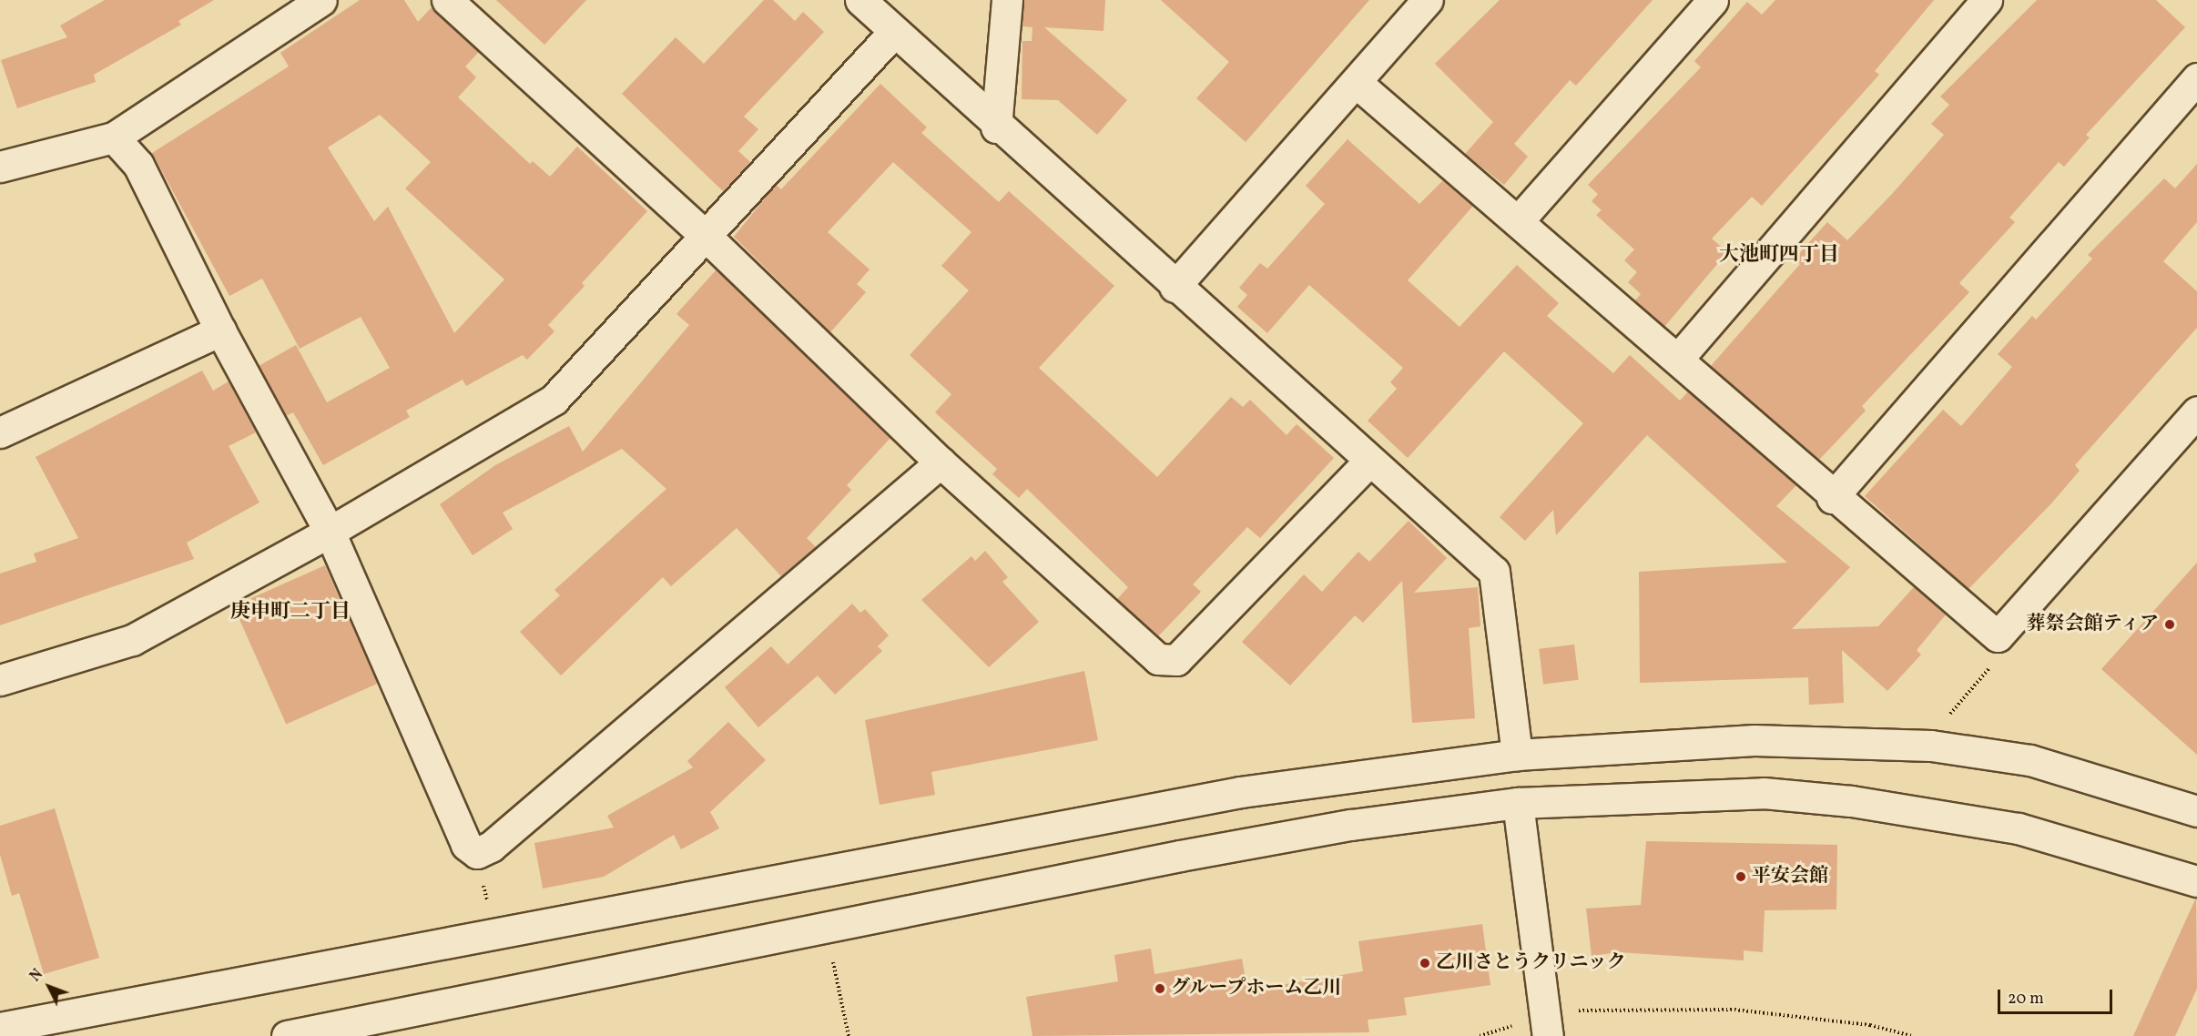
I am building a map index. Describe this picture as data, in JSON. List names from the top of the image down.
{
  "districts": ["大池町四丁目", "庚申町二丁目"],
  "places": [
    "葬祭会館ティア",
    "平安会館",
    "乙川さとうクリニック",
    "グループホーム乙川"
  ],
  "scale_bar": "20 m",
  "north": "top left"
}
